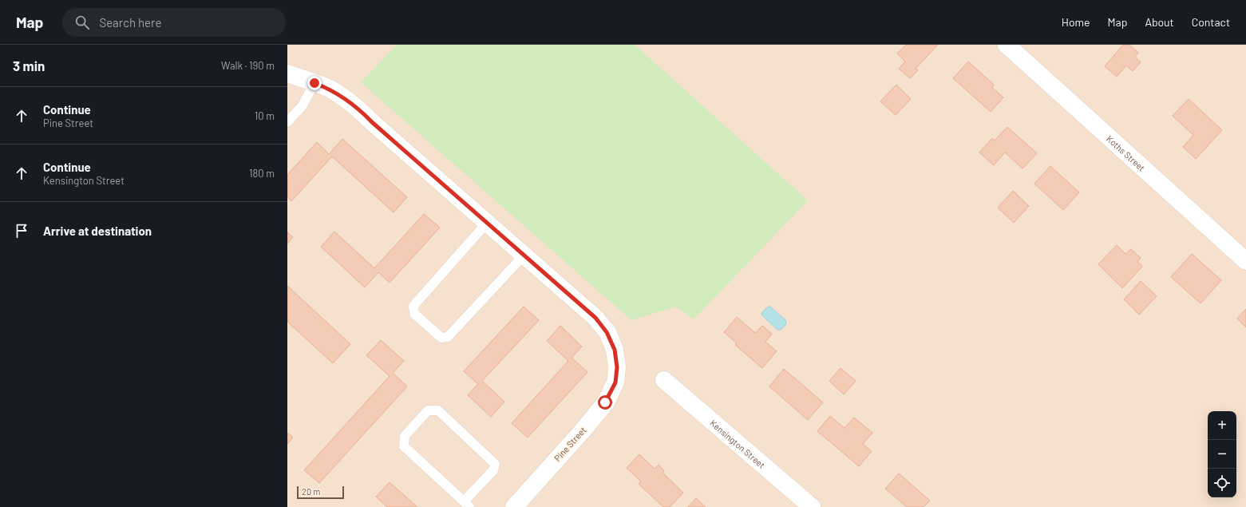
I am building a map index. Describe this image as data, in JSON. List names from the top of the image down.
{
  "streets": {
    "street": ["Koths Street", "Kensington Street", "Pine Street"]
  },
  "scale_bar": "20 m",
  "page": {
    "header": "Map",
    "search": "Search here",
    "nav": [
      "Home",
      "Map",
      "About",
      "Contact"
    ],
    "heading": ["3 min", "Walk · 190 m"],
    "list": [
      ["Continue", "Pine Street", "10 m"],
      ["Continue", "Kensington Street", "180 m"],
      "Arrive at destination"
    ],
    "map_buttons": ["+", "−"],
    "scale": "20 m"
  }
}
